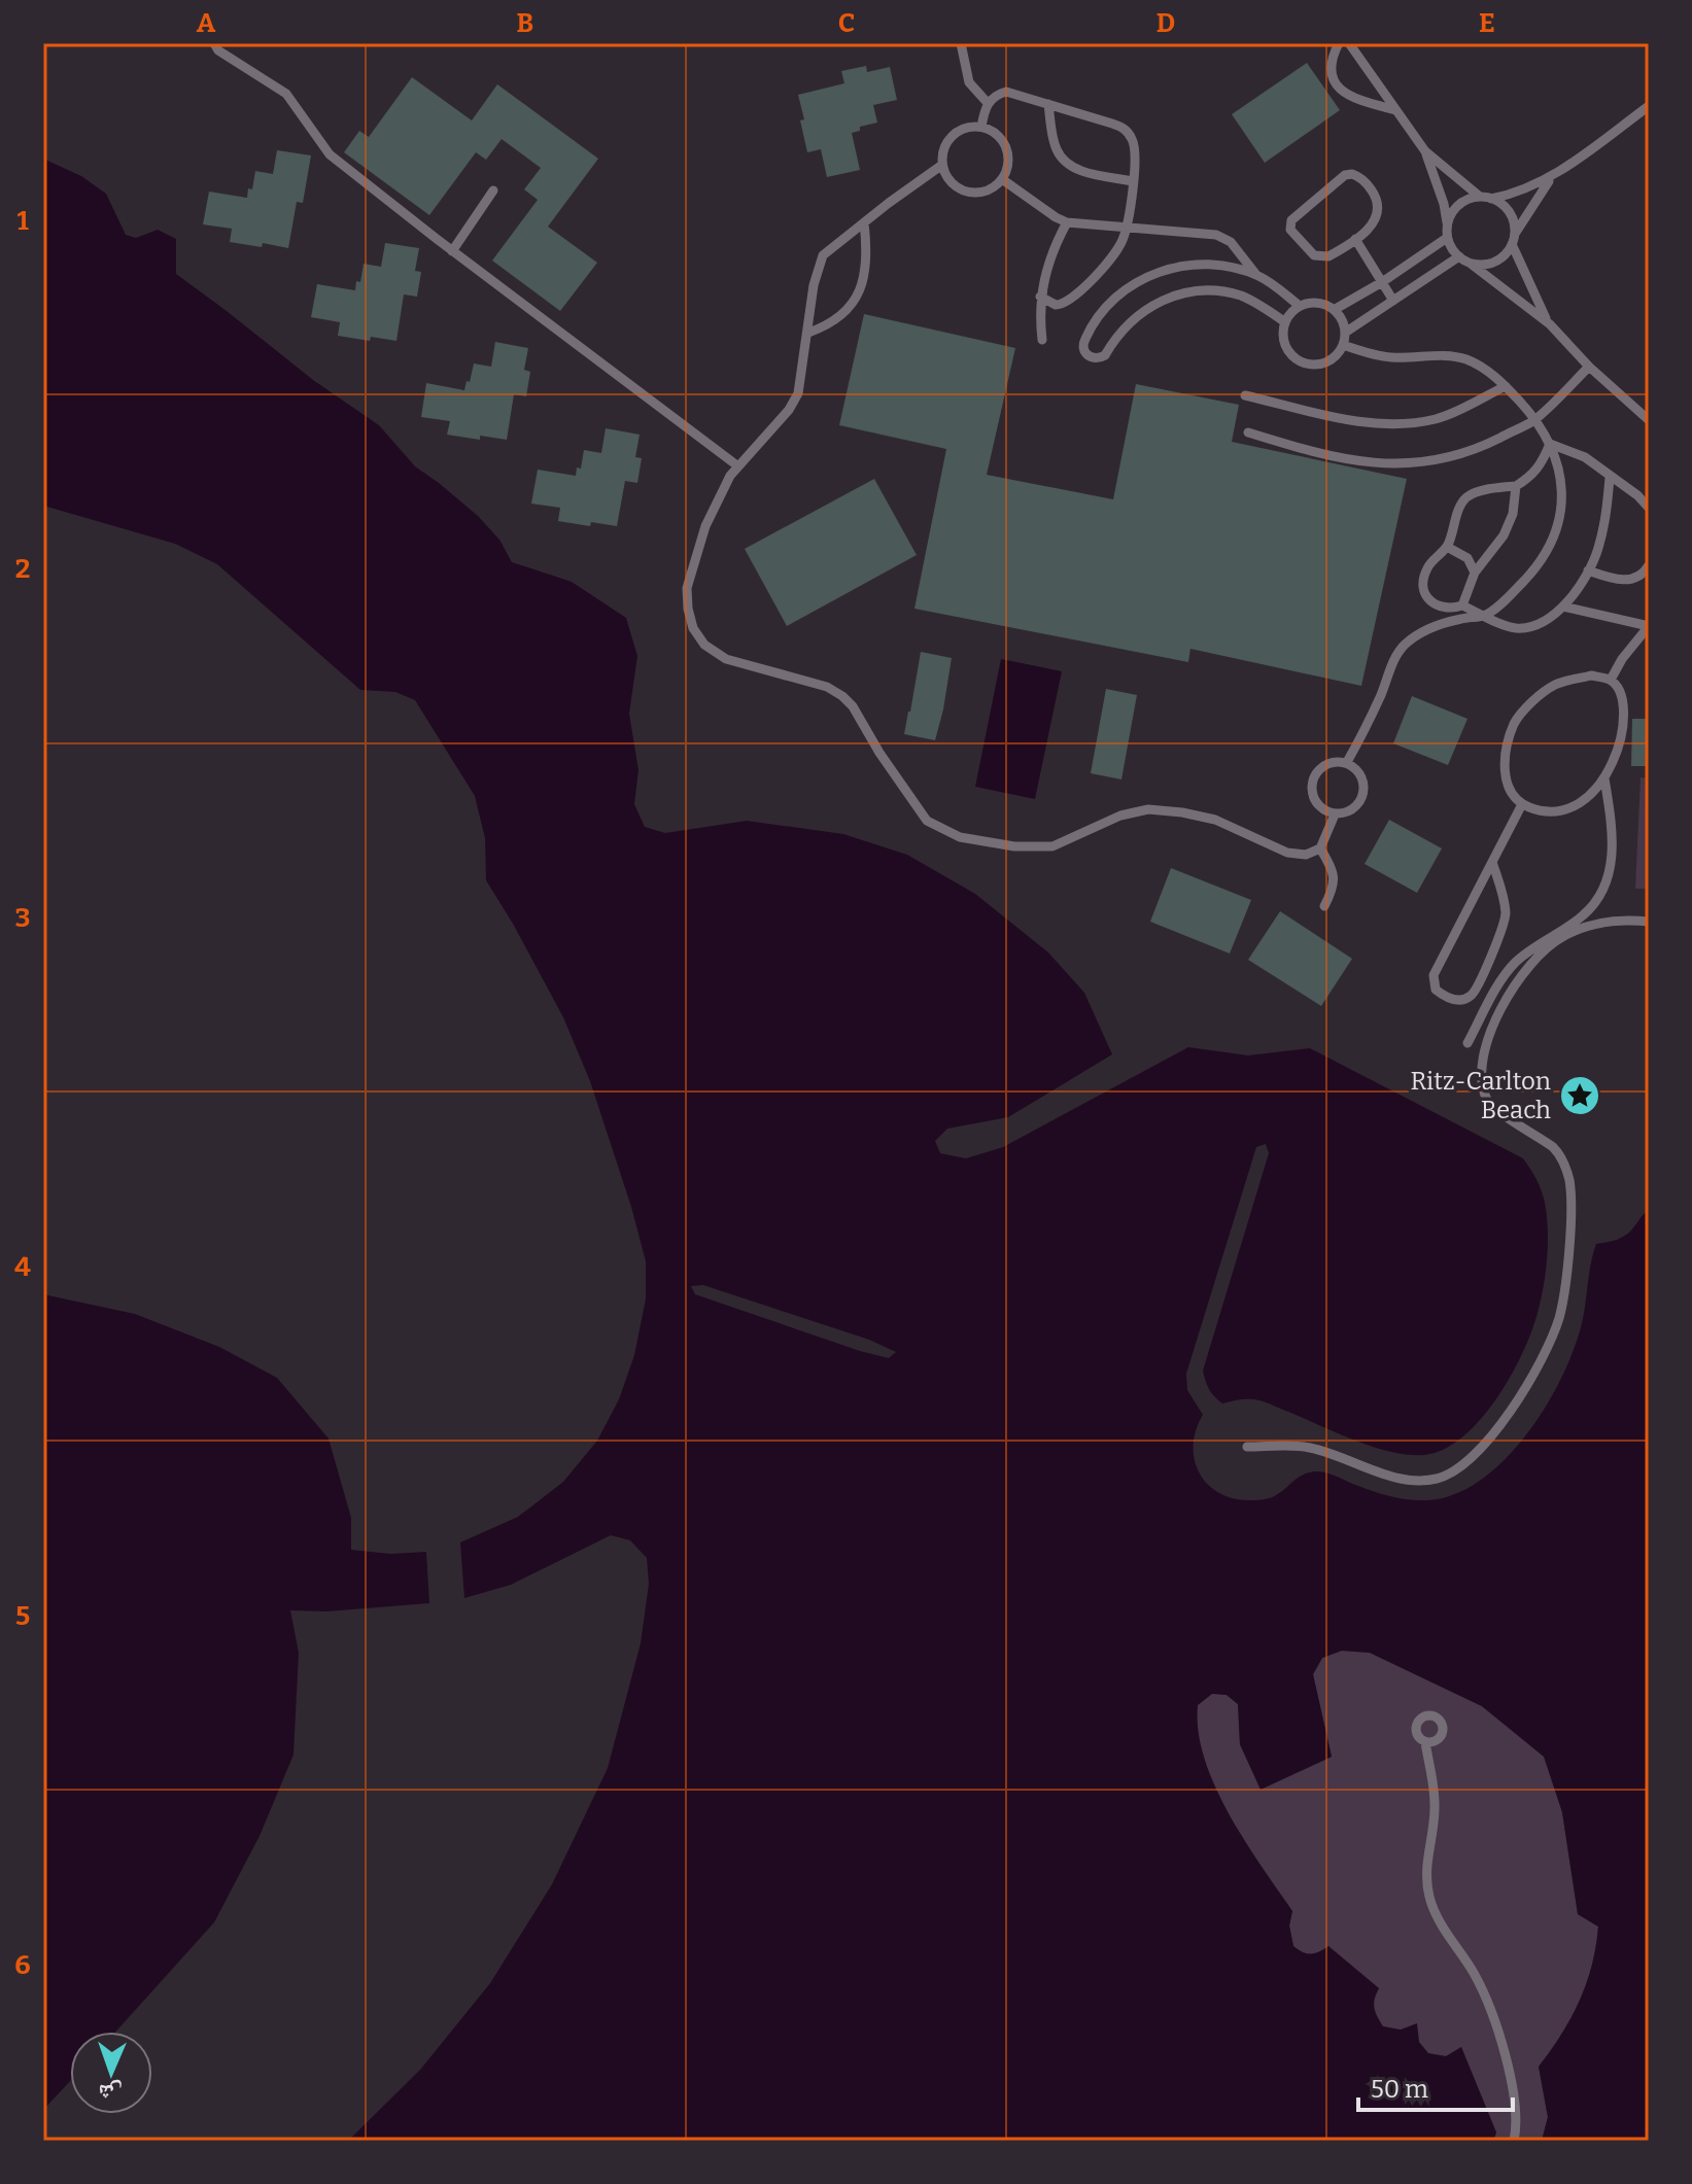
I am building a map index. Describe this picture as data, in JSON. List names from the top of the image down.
{
  "places": {
    "place": ["Ritz-Carlton Beach"]
  },
  "scale_bar": "50 m",
  "north": "bottom",
  "grid": {
    "columns": [
      "A",
      "B",
      "C",
      "D",
      "E"
    ],
    "rows": [
      "1",
      "2",
      "3",
      "4",
      "5",
      "6"
    ]
  }
}
